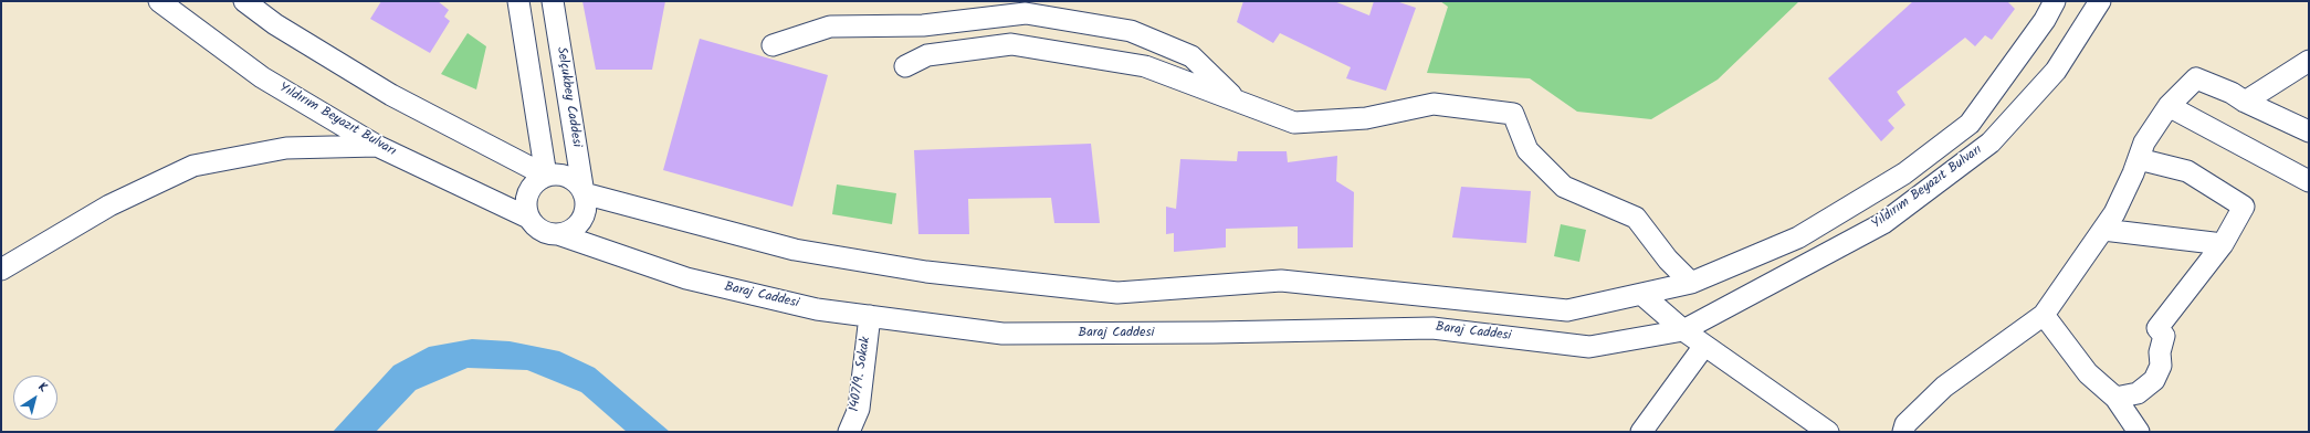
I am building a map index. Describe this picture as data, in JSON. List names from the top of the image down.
{
  "streets": {
    "street": [
      "Selçukbey Caddesi",
      "Yıldırım Beyazıt Bulvarı",
      "Baraj Caddesi",
      "1407/9. Sokak"
    ]
  },
  "crossings": [
    ["Selçukbey Caddesi", "Yıldırım Beyazıt Bulvarı"],
    ["Selçukbey Caddesi", "Baraj Caddesi"],
    ["Yıldırım Beyazıt Bulvarı", "Baraj Caddesi"],
    ["Baraj Caddesi", "1407/9. Sokak"]
  ],
  "north": "top right"
}
